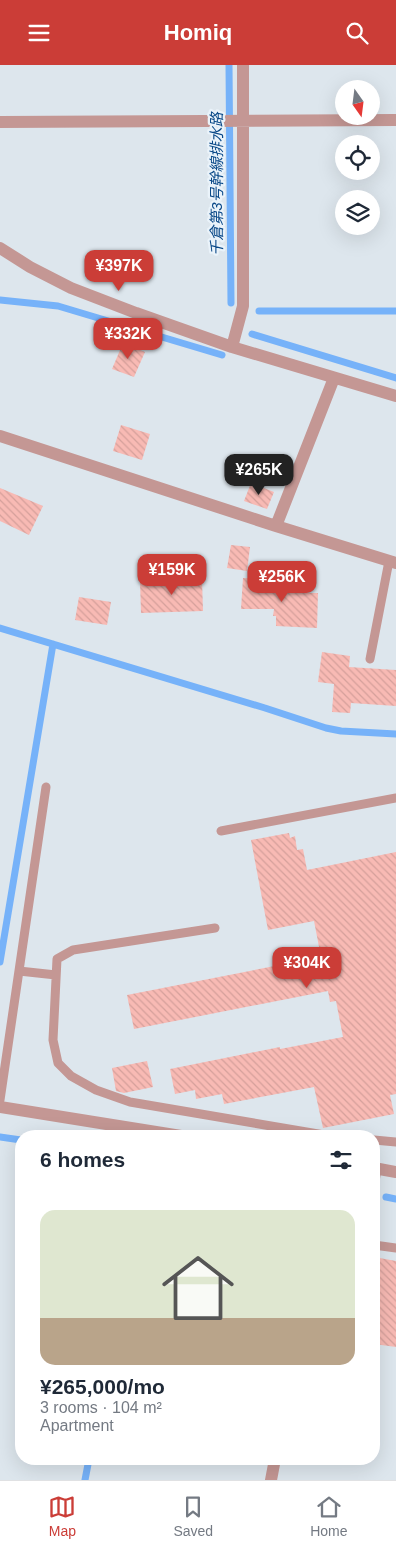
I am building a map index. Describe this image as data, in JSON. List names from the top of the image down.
{
  "water": ["千倉第3号幹線排水路"],
  "north": "bottom",
  "page": {
    "header": "Homiq",
    "price": [
      "¥397K",
      "¥332K",
      "¥265K",
      "¥159K",
      "¥256K",
      "¥304K"
    ],
    "heading": "6 homes",
    "list": [
      {
        "name": "¥265,000/mo",
        "note": "3 rooms · 104 m² · Apartment"
      }
    ],
    "tabs": ["Map", "Saved", "Home"]
  }
}
